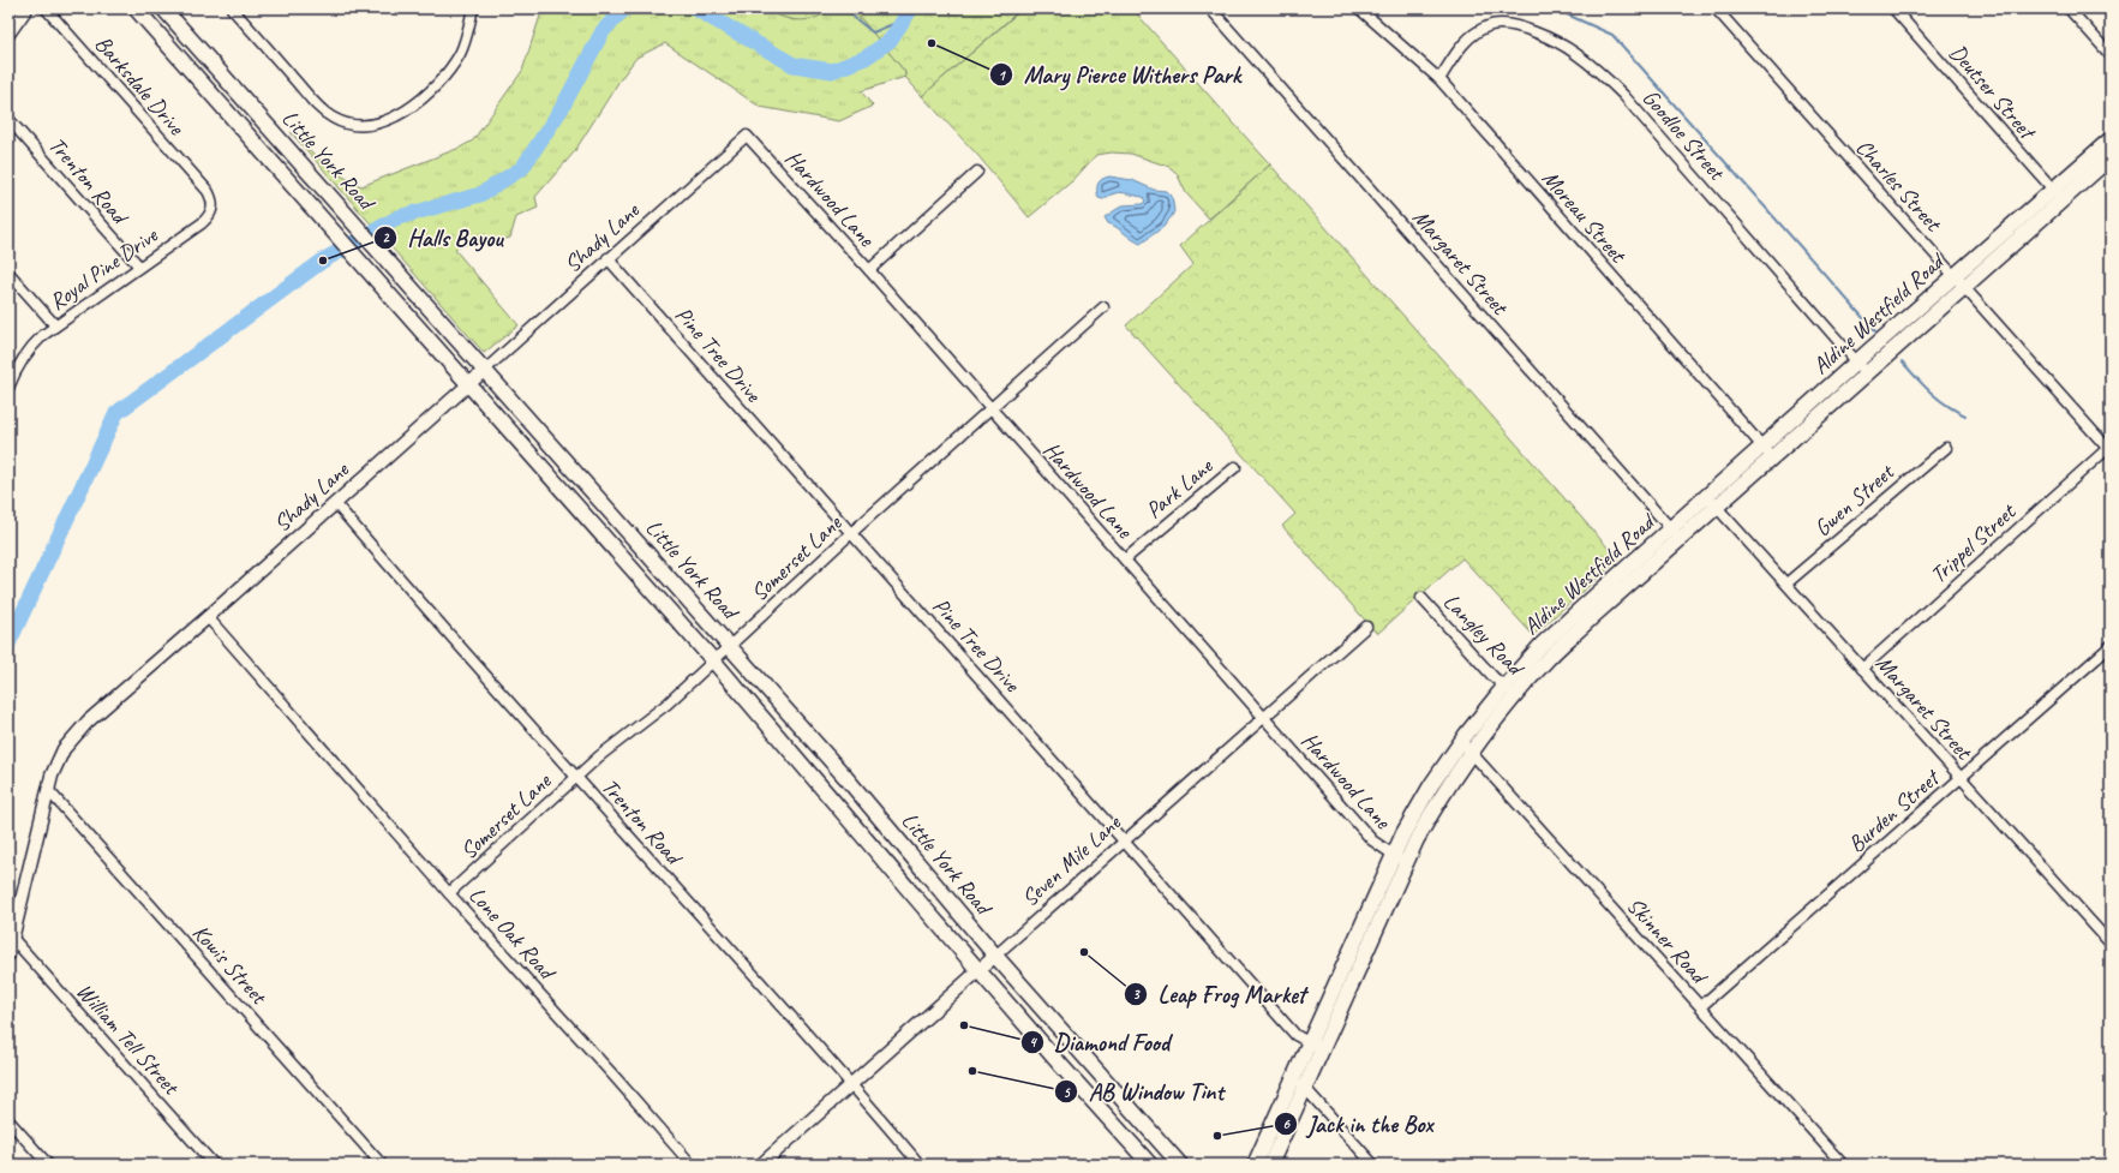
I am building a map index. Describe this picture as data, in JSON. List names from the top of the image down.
{
  "streets": {
    "main road": ["Little York Road", "Aldine Westfield Road"],
    "street": [
      "Barksdale Drive",
      "Deutser Street",
      "Goodloe Street",
      "Trenton Road",
      "Charles Street",
      "Hardwood Lane",
      "Moreau Street",
      "Shady Lane",
      "Margaret Street",
      "Royal Pine Drive",
      "Pine Tree Drive",
      "Park Lane",
      "Gwen Street",
      "Trippel Street",
      "Somerset Lane",
      "Langley Road",
      "Burden Street",
      "Seven Mile Lane",
      "Lone Oak Road",
      "Skinner Road",
      "Kowis Street",
      "William Tell Street"
    ]
  },
  "crossings": [
    ["Barksdale Drive", "Royal Pine Drive"],
    ["Deutser Street", "Aldine Westfield Road"],
    ["Goodloe Street", "Moreau Street"],
    ["Goodloe Street", "Aldine Westfield Road"],
    ["Little York Road", "Shady Lane"],
    ["Little York Road", "Somerset Lane"],
    ["Little York Road", "Seven Mile Lane"],
    ["Trenton Road", "Shady Lane"],
    ["Trenton Road", "Royal Pine Drive"],
    ["Trenton Road", "Somerset Lane"],
    ["Trenton Road", "Seven Mile Lane"],
    ["Charles Street", "Aldine Westfield Road"],
    ["Charles Street", "Trippel Street"],
    ["Hardwood Lane", "Shady Lane"],
    ["Hardwood Lane", "Aldine Westfield Road"],
    ["Hardwood Lane", "Park Lane"],
    ["Hardwood Lane", "Somerset Lane"],
    ["Hardwood Lane", "Seven Mile Lane"],
    ["Moreau Street", "Aldine Westfield Road"],
    ["Shady Lane", "Pine Tree Drive"],
    ["Shady Lane", "Lone Oak Road"],
    ["Shady Lane", "Kowis Street"],
    ["Shady Lane", "William Tell Street"],
    ["Margaret Street", "Aldine Westfield Road"],
    ["Margaret Street", "Gwen Street"],
    ["Margaret Street", "Trippel Street"],
    ["Margaret Street", "Burden Street"],
    ["Aldine Westfield Road", "Pine Tree Drive"],
    ["Aldine Westfield Road", "Langley Road"],
    ["Aldine Westfield Road", "Skinner Road"],
    ["Pine Tree Drive", "Somerset Lane"],
    ["Pine Tree Drive", "Seven Mile Lane"],
    ["Somerset Lane", "Lone Oak Road"],
    ["Burden Street", "Skinner Road"]
  ],
  "places": [
    "Mary Pierce Withers Park",
    "Halls Bayou",
    "Leap Frog Market",
    "Diamond Food",
    "AB Window Tint",
    "Jack in the Box"
  ]
}
